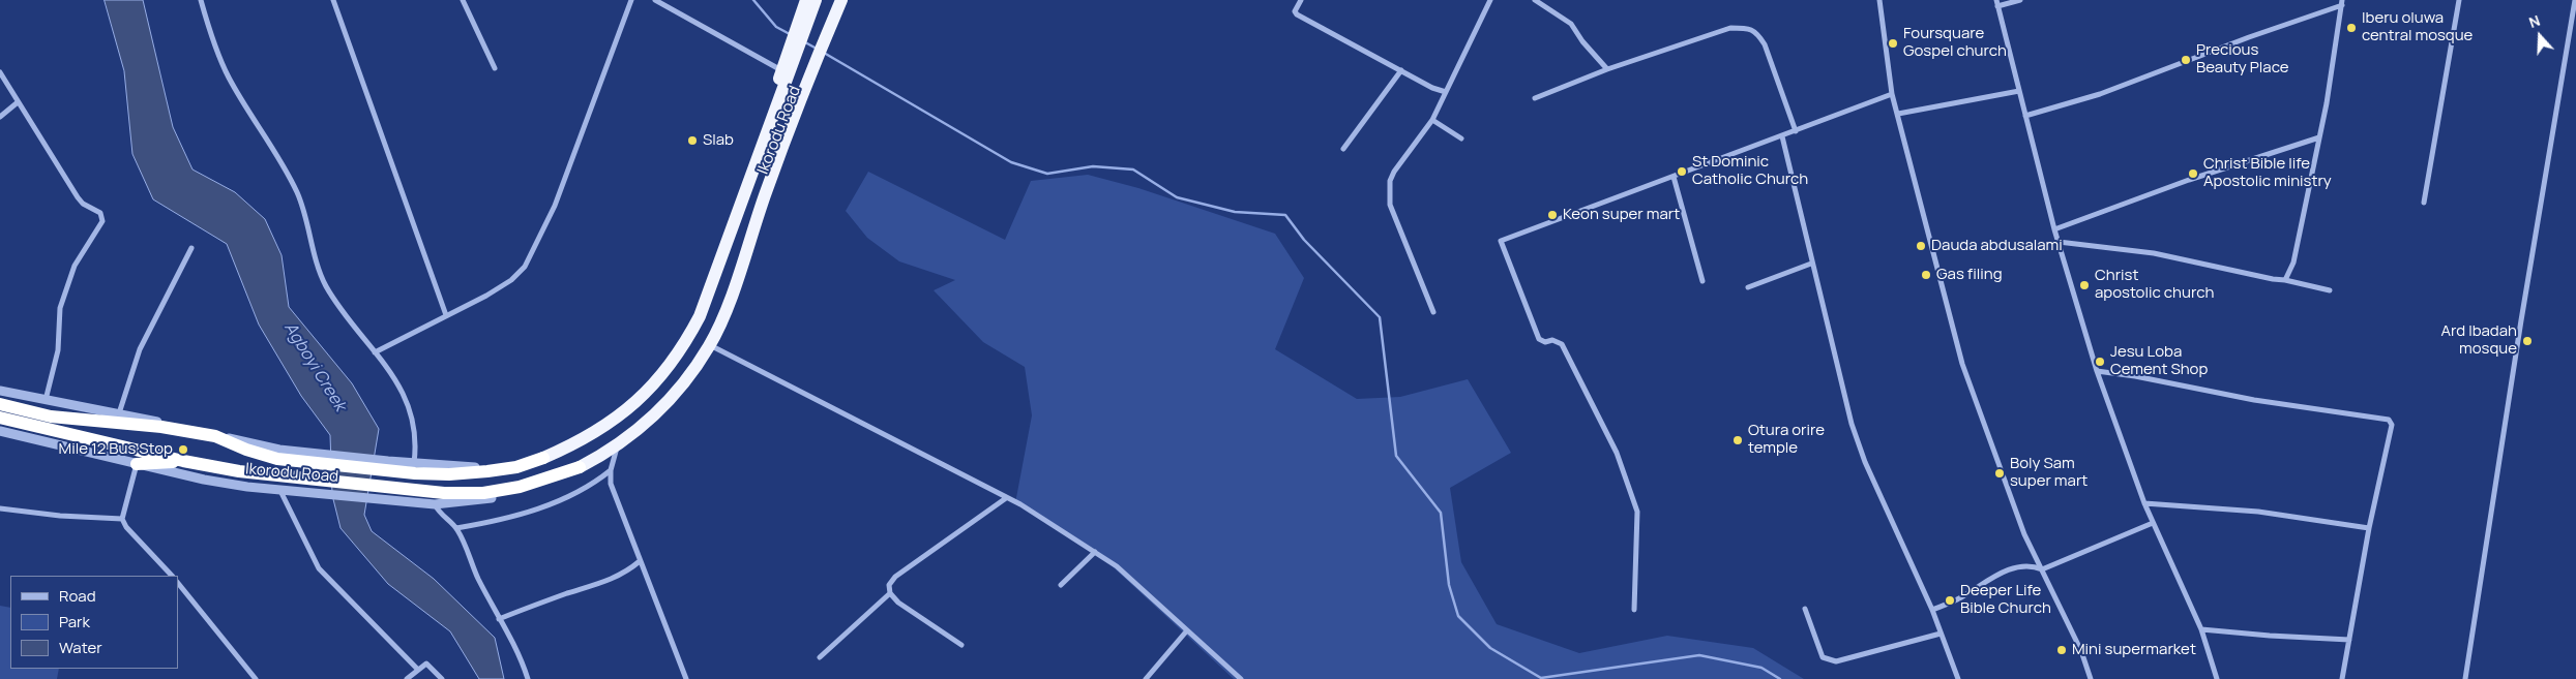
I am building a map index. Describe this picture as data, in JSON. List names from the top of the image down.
{
  "streets": {
    "highway": ["Ikorodu Road"]
  },
  "water": ["Agboyi Creek"],
  "places": [
    "Iberu oluwa central mosque",
    "Foursquare Gospel church",
    "Precious Beauty Place",
    "Slab",
    "St Dominic Catholic Church",
    "Christ Bible life Apostolic ministry",
    "Keon super mart",
    "Dauda abdusalami",
    "Gas filing",
    "Christ apostolic church",
    "Ard Ibadah mosque",
    "Jesu Loba Cement Shop",
    "Otura orire temple",
    "Mile 12 Bus Stop",
    "Boly Sam super mart",
    "Deeper Life Bible Church",
    "Mini supermarket"
  ],
  "legend": ["Road", "Park", "Water"],
  "north": "top"
}
